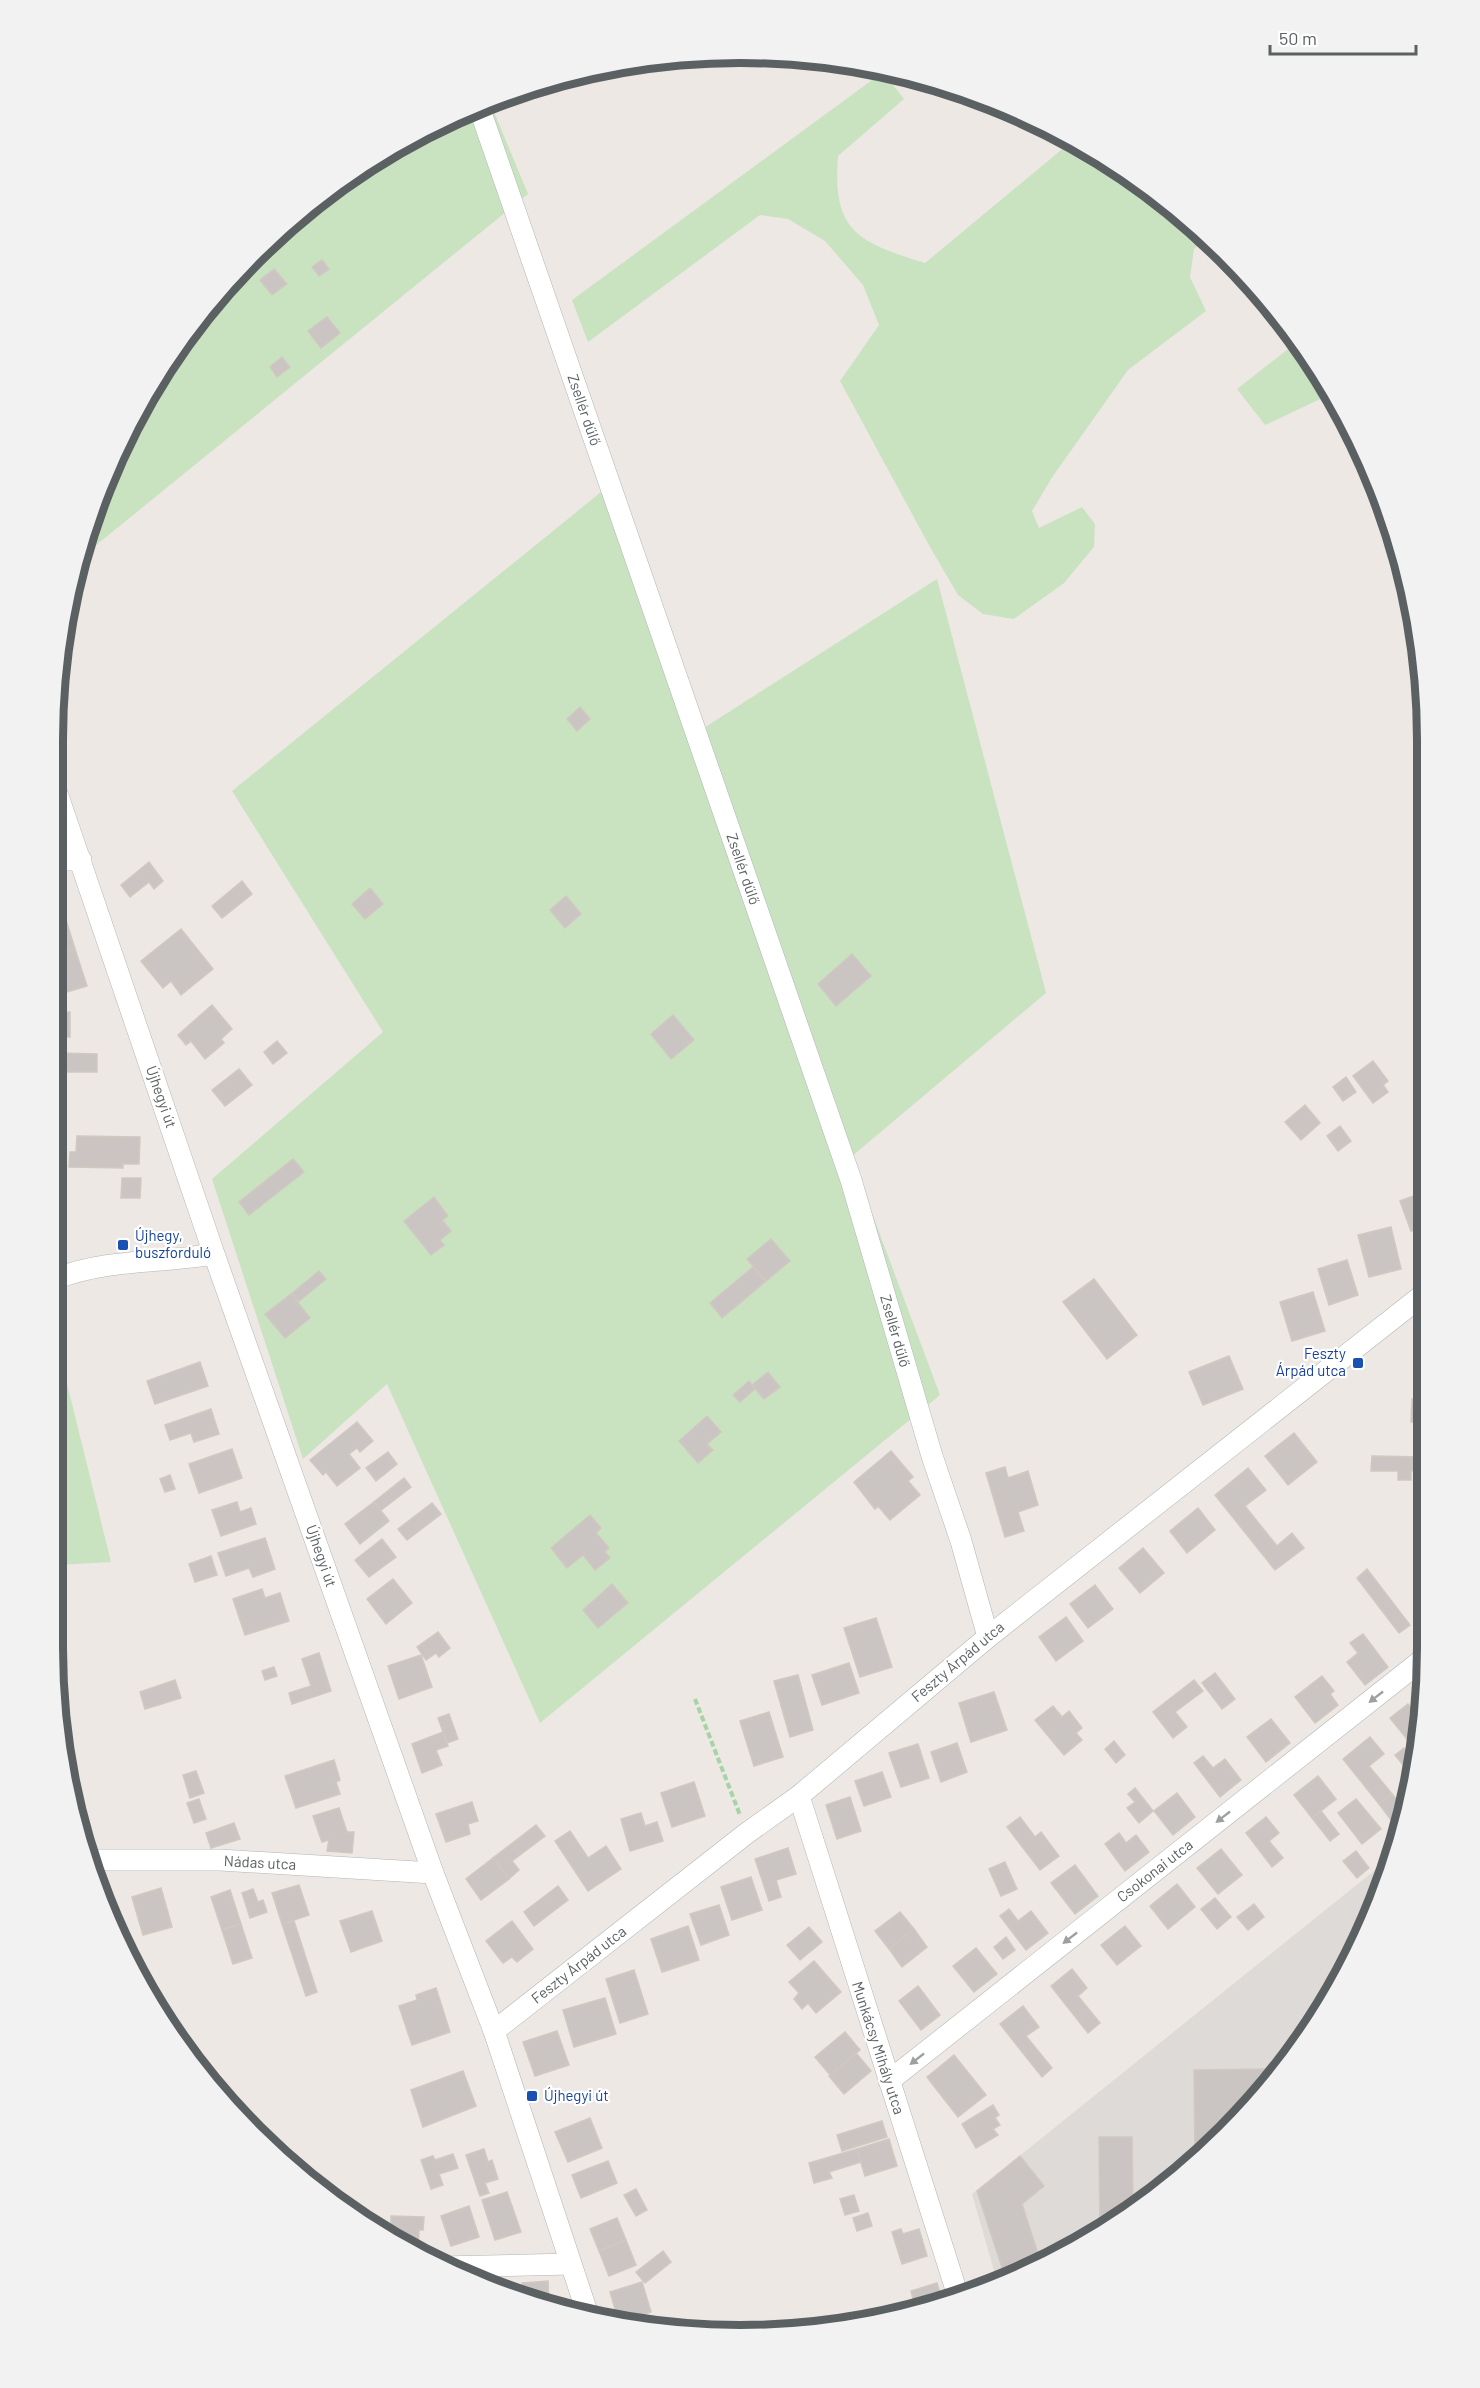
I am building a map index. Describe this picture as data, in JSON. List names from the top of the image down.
{
  "streets": {
    "street": [
      "Zsellér dűlő",
      "Újhegyi út",
      "Feszty Árpád utca",
      "Nádas utca",
      "Csokonai utca",
      "Munkácsy Mihály utca"
    ]
  },
  "crossings": [
    ["Zsellér dűlő", "Feszty Árpád utca"],
    ["Újhegyi út", "Feszty Árpád utca"],
    ["Újhegyi út", "Nádas utca"],
    ["Feszty Árpád utca", "Munkácsy Mihály utca"],
    ["Csokonai utca", "Munkácsy Mihály utca"]
  ],
  "one_way": ["Csokonai utca"],
  "places": {
    "transit": ["Újhegy, buszforduló", "Feszty Árpád utca", "Újhegyi út"]
  },
  "scale_bar": "50 m"
}
